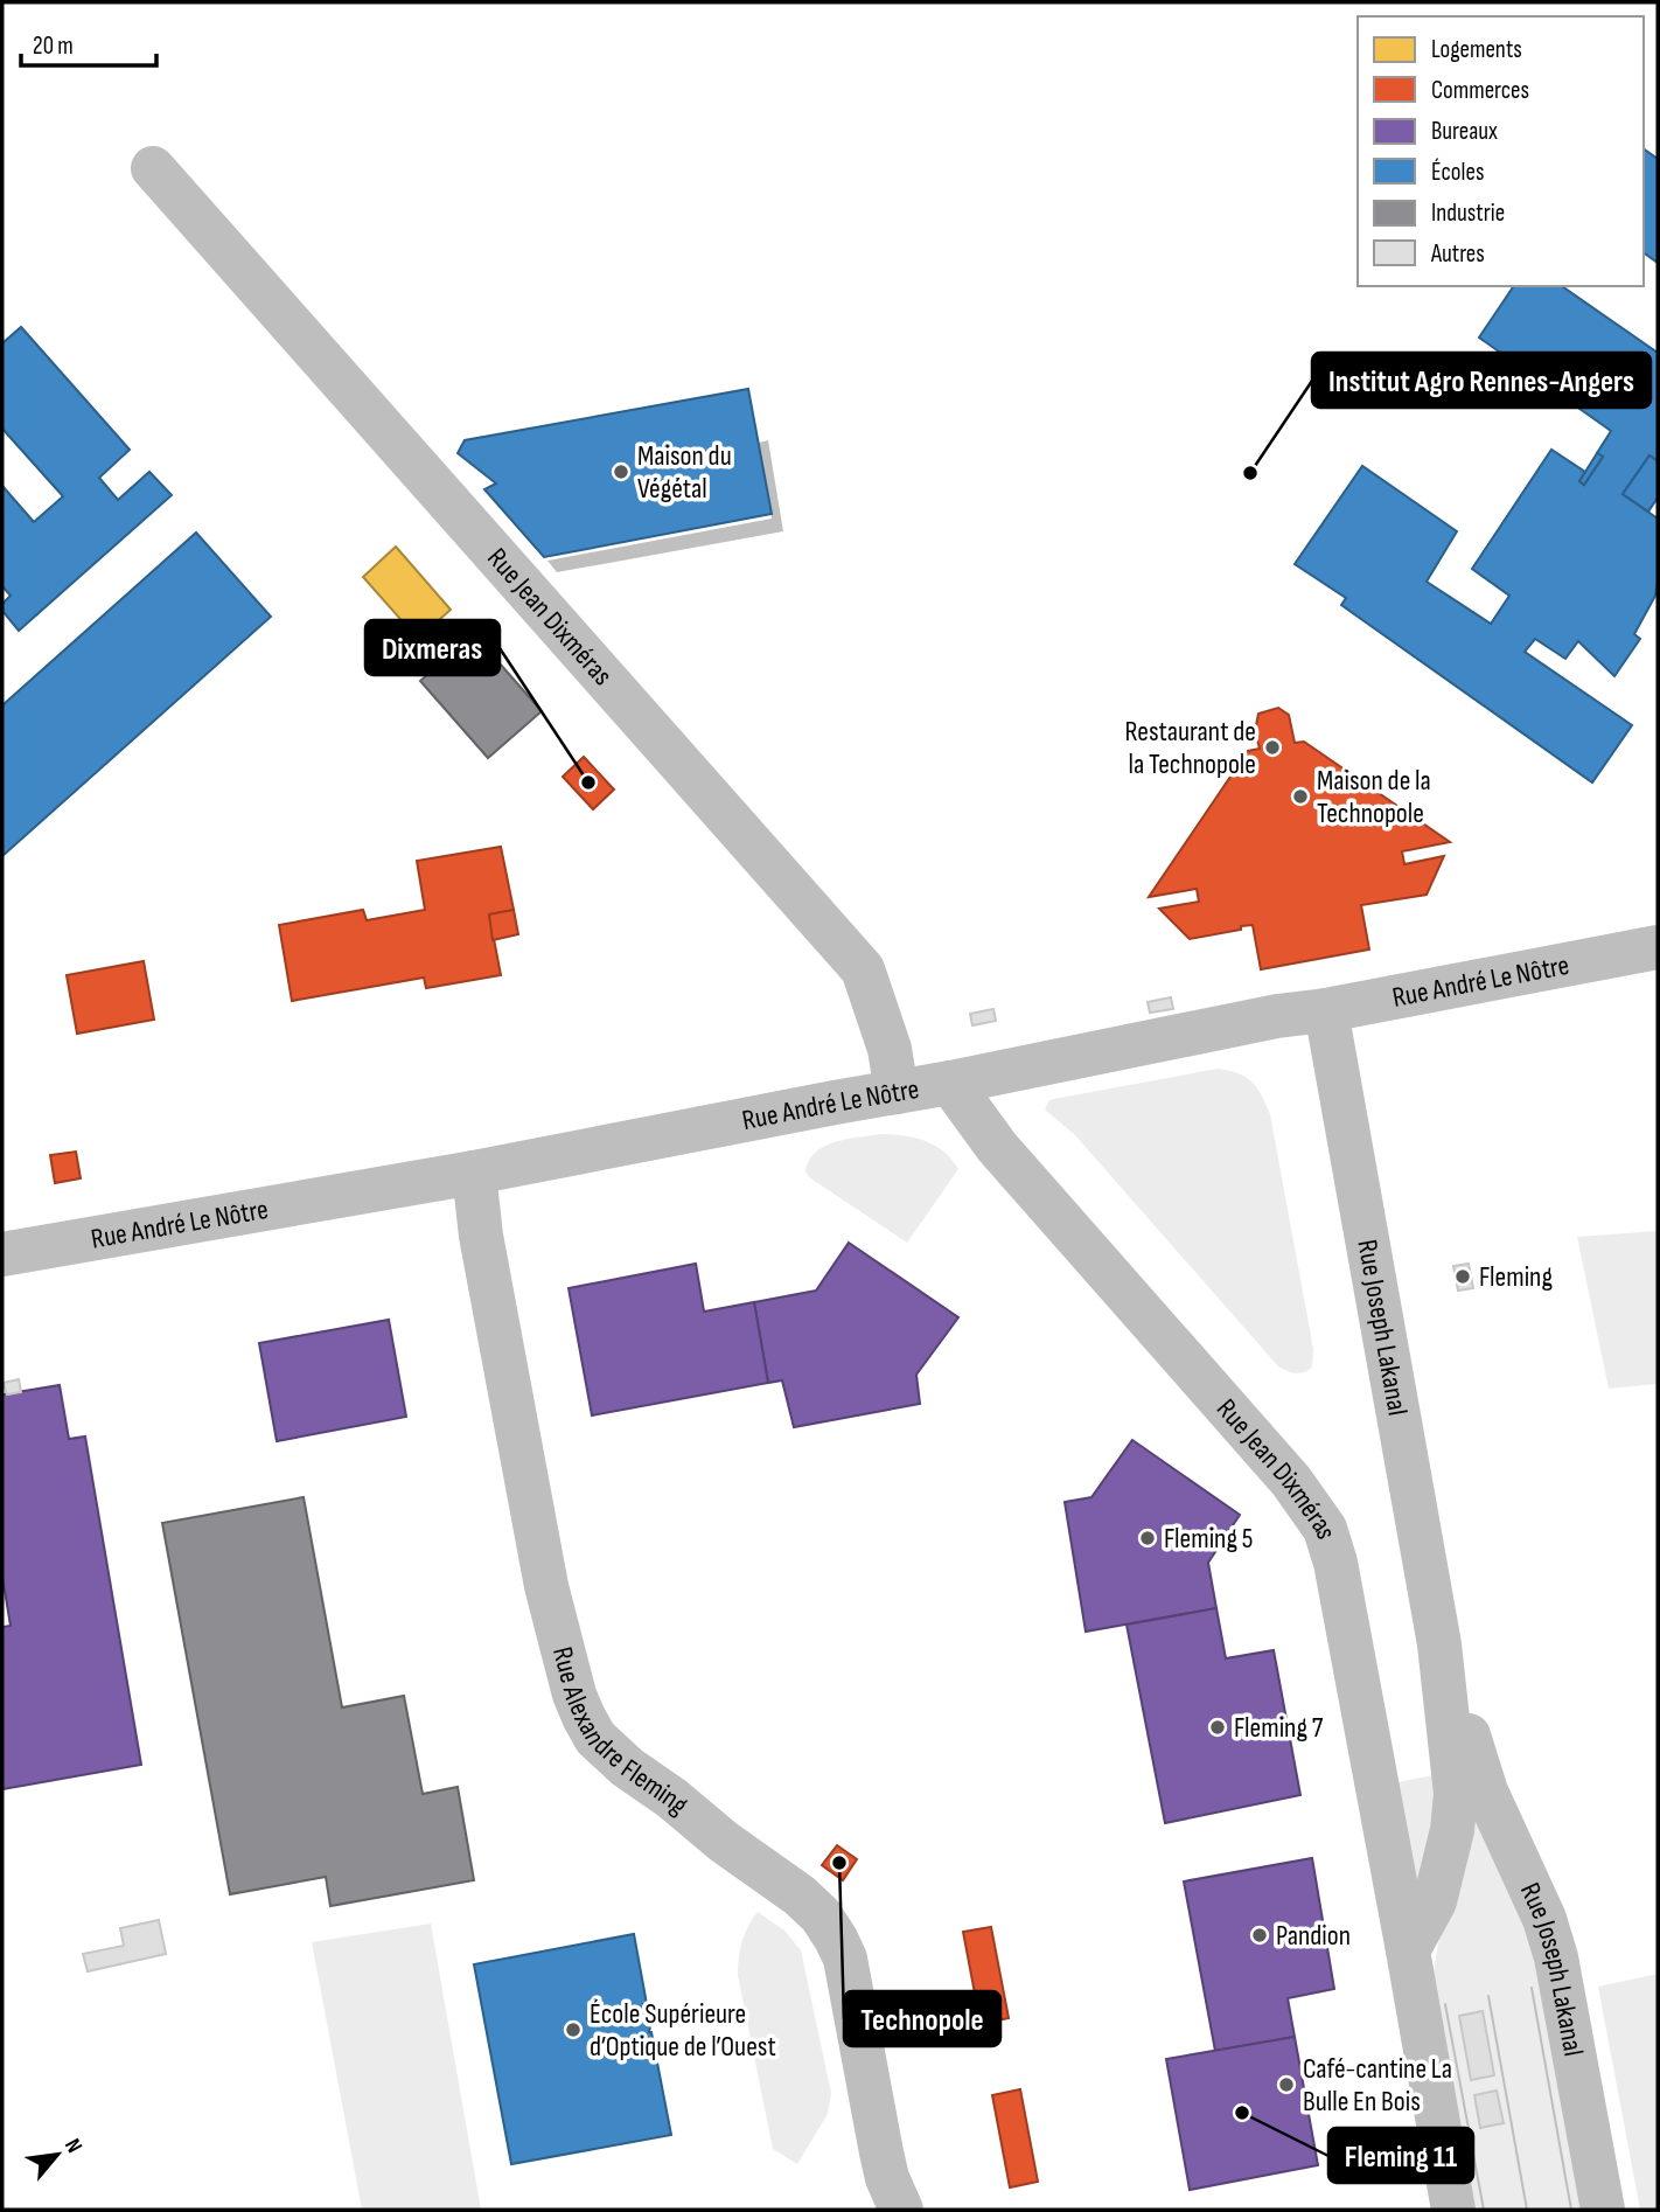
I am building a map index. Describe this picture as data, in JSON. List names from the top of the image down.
{
  "streets": {
    "street": [
      "Rue Jean Dixméras",
      "Rue André Le Nôtre",
      "Rue Joseph Lakanal",
      "Rue Alexandre Fleming"
    ]
  },
  "crossings": [
    ["Rue Jean Dixméras", "Rue André Le Nôtre"],
    ["Rue Jean Dixméras", "Rue Joseph Lakanal"],
    ["Rue André Le Nôtre", "Rue Joseph Lakanal"],
    ["Rue André Le Nôtre", "Rue Alexandre Fleming"]
  ],
  "places": [
    "Maison du Végétal",
    "Institut Agro Rennes-Angers",
    "Restaurant de la Technopole",
    "Dixmeras",
    "Maison de la Technopole",
    "Fleming",
    "Fleming 5",
    "Fleming 7",
    "Technopole",
    "Pandion",
    "École Supérieure d’Optique de l’Ouest",
    "Café-cantine La Bulle En Bois",
    "Fleming 11"
  ],
  "legend": [
    "Logements",
    "Commerces",
    "Bureaux",
    "Écoles",
    "Industrie",
    "Autres"
  ],
  "scale_bar": "20 m",
  "north": "top right"
}
